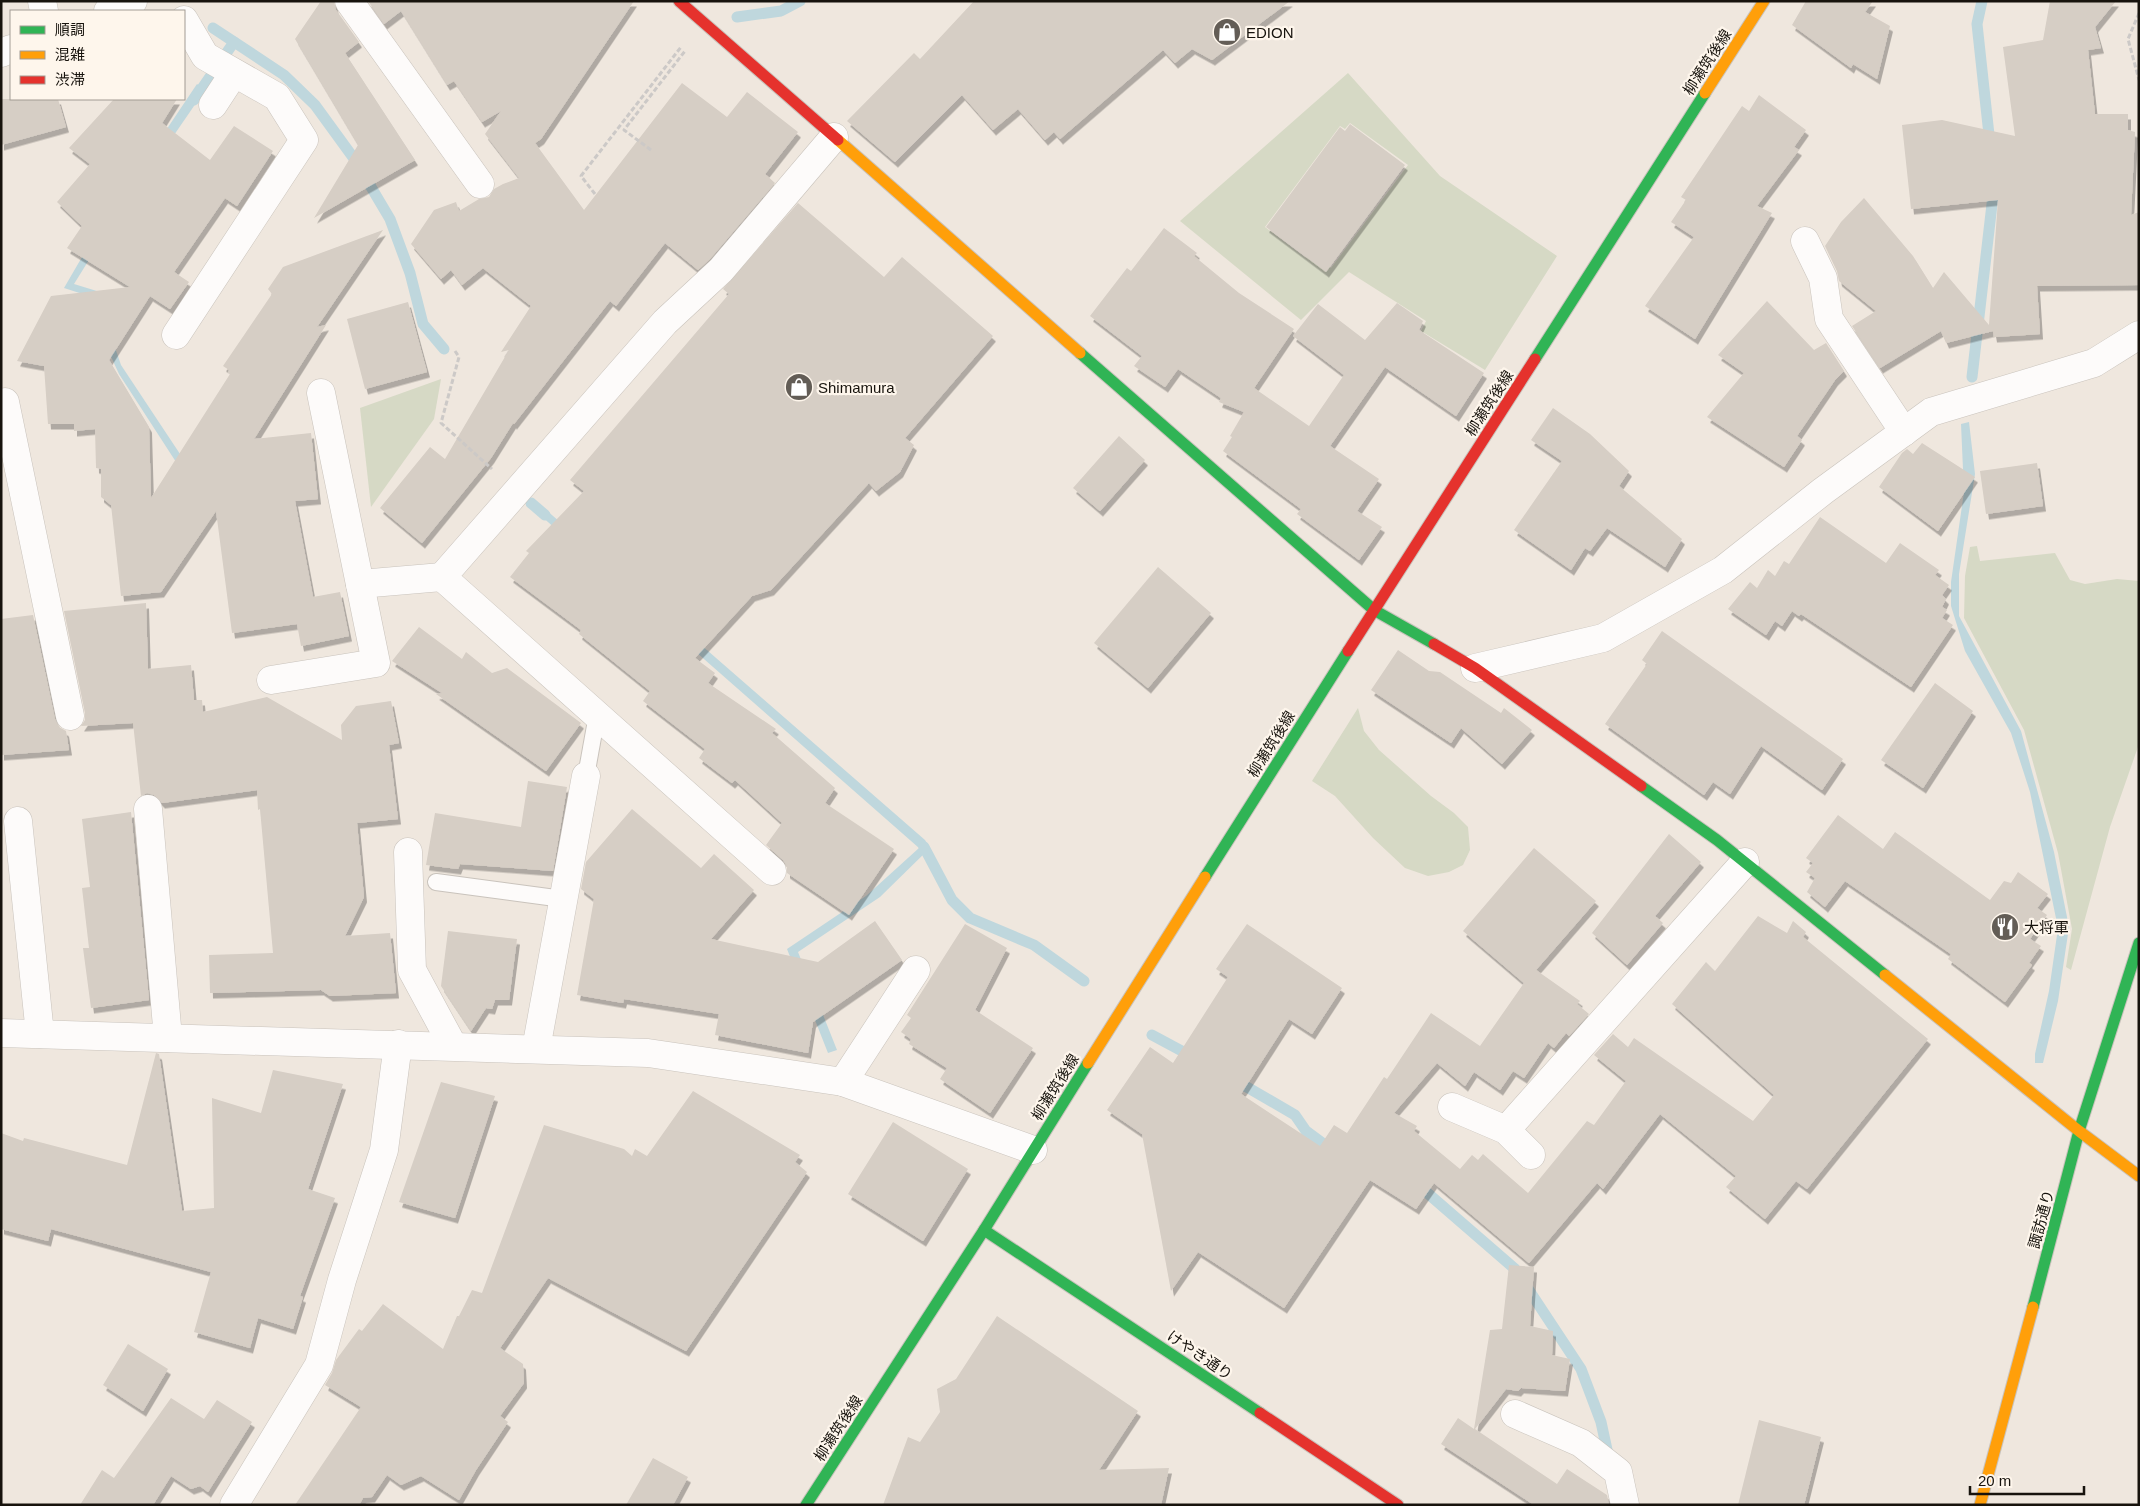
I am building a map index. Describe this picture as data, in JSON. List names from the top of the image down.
{
  "streets": {
    "street": ["柳瀬筑後線", "諏訪通り", "けやき通り"]
  },
  "crossings": [
    ["柳瀬筑後線", "けやき通り"]
  ],
  "places": {
    "shop": ["EDION", "Shimamura"],
    "restaurant": ["大将軍"]
  },
  "legend": ["順調", "混雑", "渋滞"],
  "scale_bar": "20 m"
}
